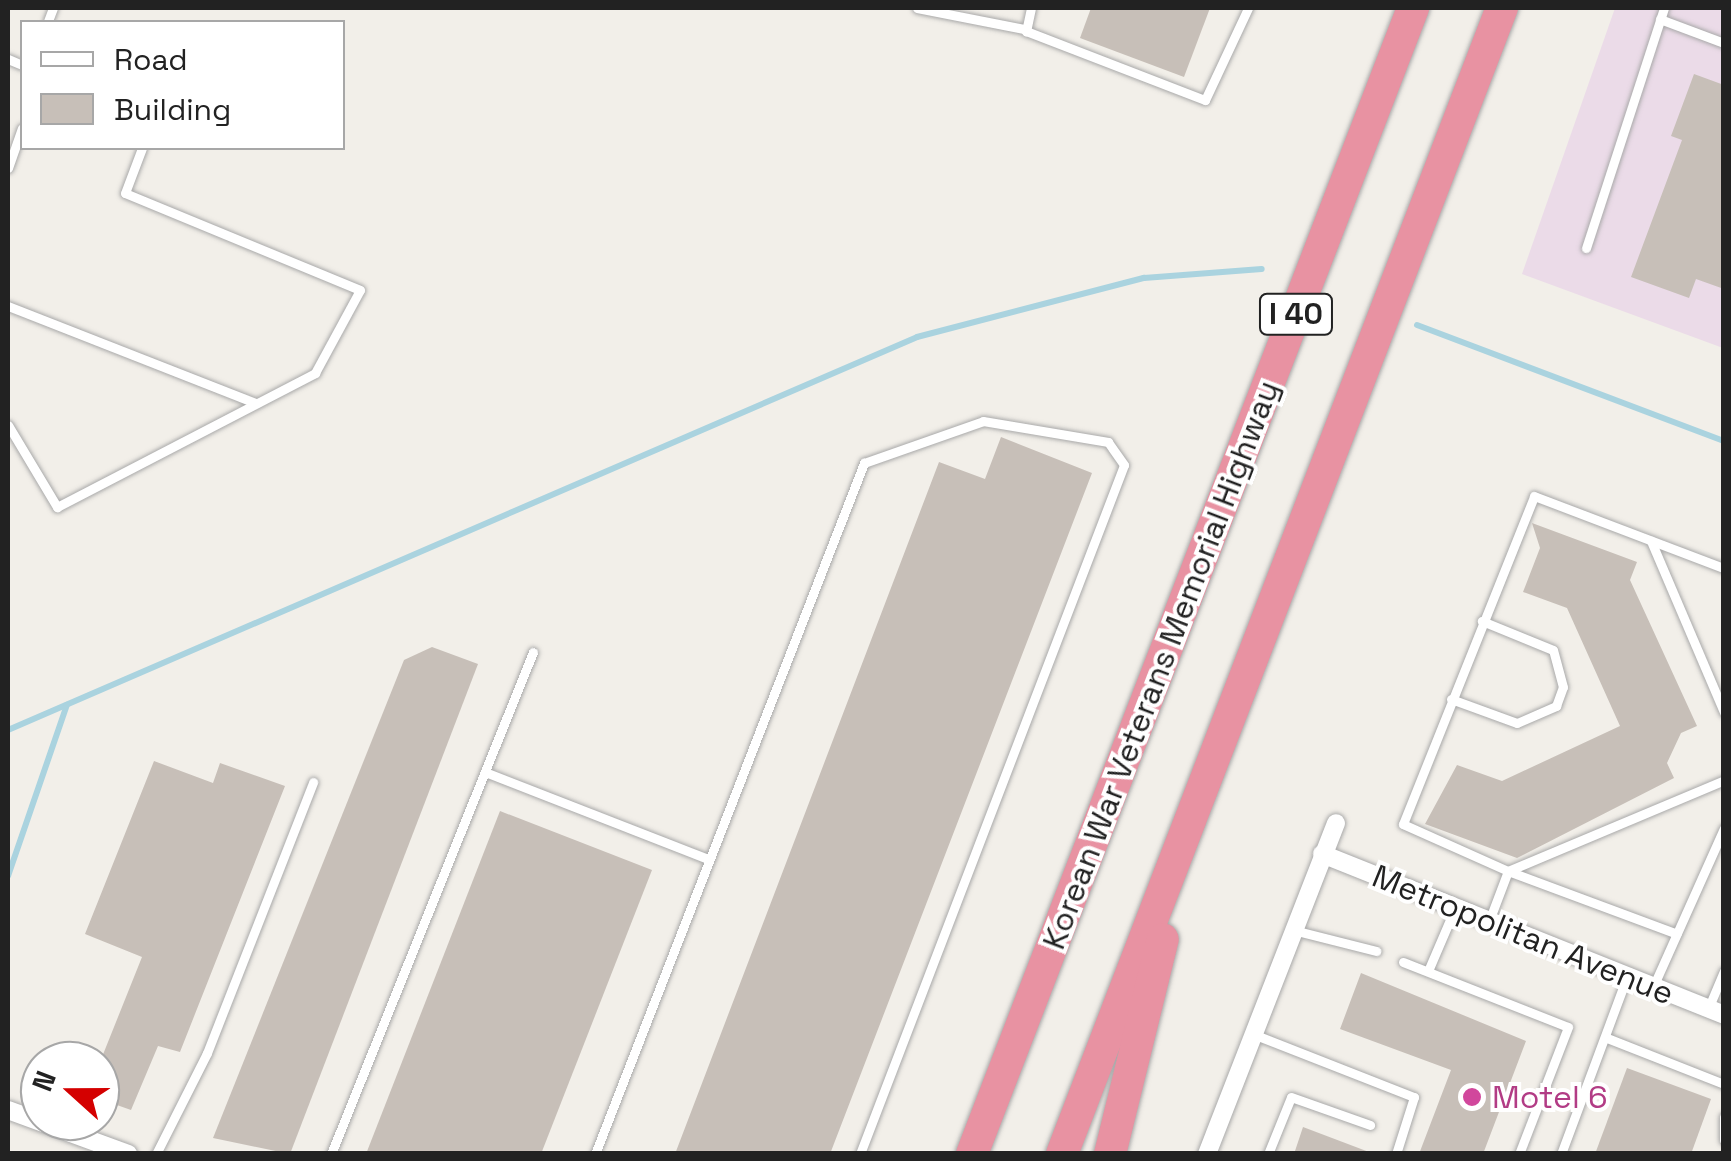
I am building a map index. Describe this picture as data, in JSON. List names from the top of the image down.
{
  "streets": {
    "highway": ["I 40", "Korean War Veterans Memorial Highway"],
    "street": ["Metropolitan Avenue"]
  },
  "places": ["Motel 6"],
  "legend": ["Road", "Building"],
  "north": "left"
}
